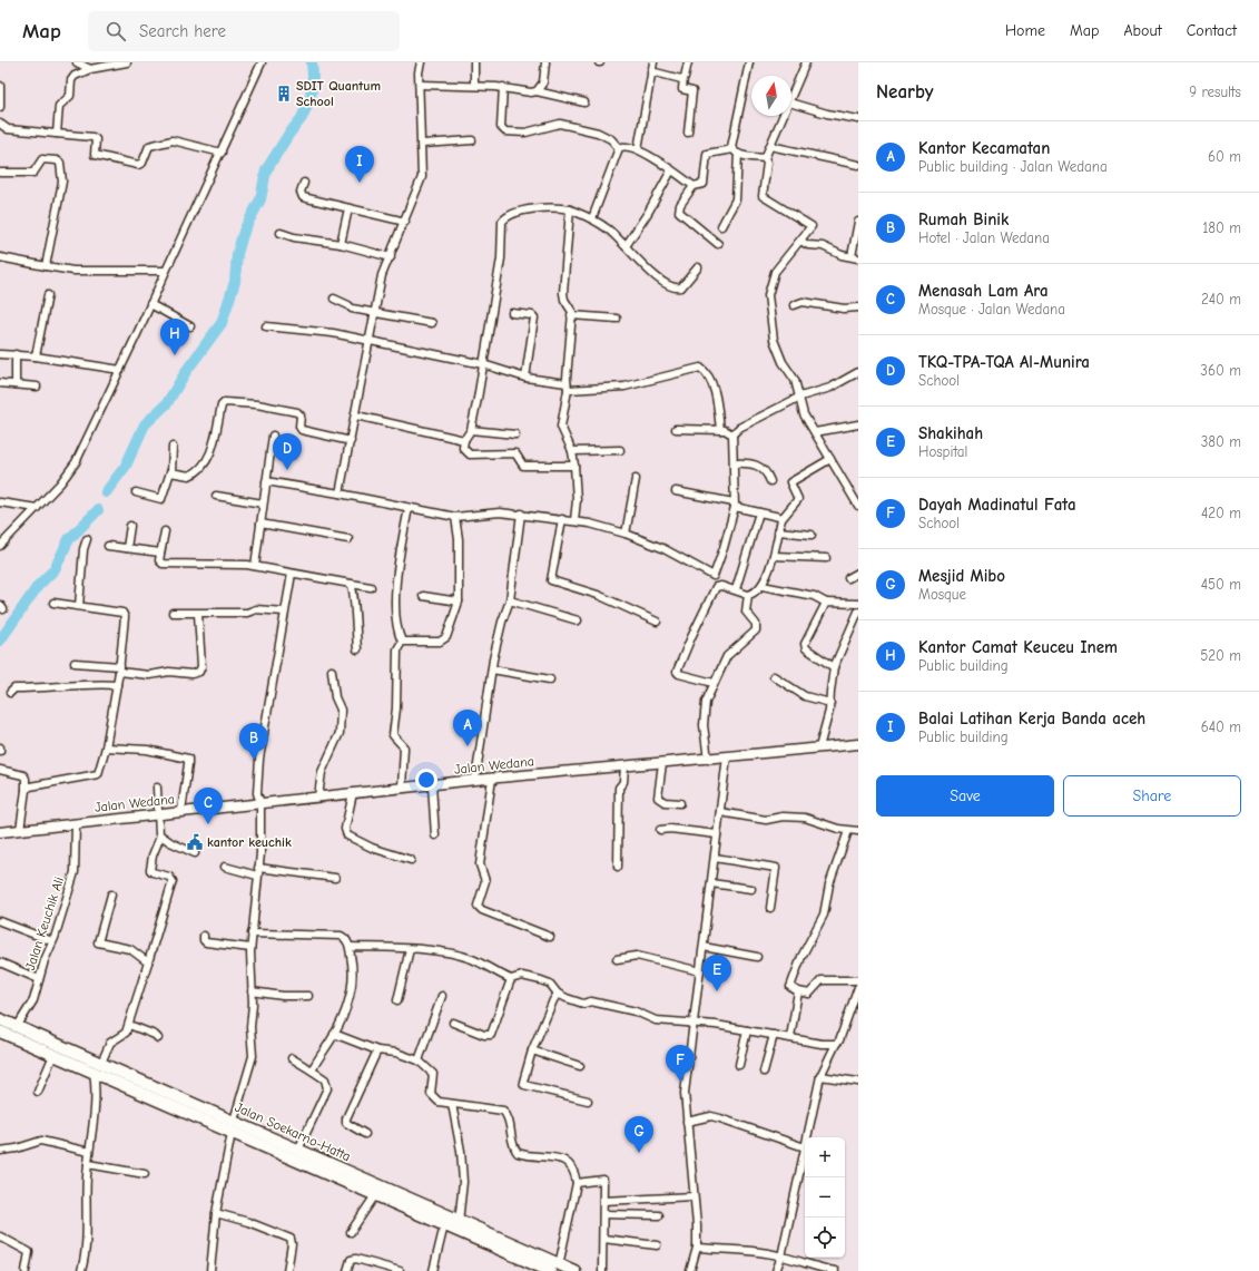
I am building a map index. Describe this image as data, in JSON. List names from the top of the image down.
{
  "streets": {
    "highway": ["Jalan Soekarno-Hatta"],
    "street": ["Jalan Wedana", "Jalan Keuchik Ali"]
  },
  "crossings": [
    ["Jalan Wedana", "Jalan Keuchik Ali"],
    ["Jalan Keuchik Ali", "Jalan Soekarno-Hatta"]
  ],
  "places": {
    "building": ["SDIT Quantum School"],
    "public building": ["kantor keuchik"]
  },
  "north": "top",
  "page": {
    "header": "Map",
    "search": "Search here",
    "nav": [
      "Home",
      "Map",
      "About",
      "Contact"
    ],
    "heading": ["Nearby", "9 results"],
    "list": [
      {
        "mark": "A",
        "name": "Kantor Kecamatan",
        "note": "Public building · Jalan Wedana",
        "value": "60 m"
      },
      {
        "mark": "B",
        "name": "Rumah Binik",
        "note": "Hotel · Jalan Wedana",
        "value": "180 m"
      },
      {
        "mark": "C",
        "name": "Menasah Lam Ara",
        "note": "Mosque · Jalan Wedana",
        "value": "240 m"
      },
      {
        "mark": "D",
        "name": "TKQ-TPA-TQA Al-Munira",
        "note": "School",
        "value": "360 m"
      },
      {
        "mark": "E",
        "name": "Shakihah",
        "note": "Hospital",
        "value": "380 m"
      },
      {
        "mark": "F",
        "name": "Dayah Madinatul Fata",
        "note": "School",
        "value": "420 m"
      },
      {
        "mark": "G",
        "name": "Mesjid Mibo",
        "note": "Mosque",
        "value": "450 m"
      },
      {
        "mark": "H",
        "name": "Kantor Camat Keuceu Inem",
        "note": "Public building",
        "value": "520 m"
      },
      {
        "mark": "I",
        "name": "Balai Latihan Kerja Banda aceh",
        "note": "Public building",
        "value": "640 m"
      }
    ],
    "pins": [
      "I",
      "H",
      "D",
      "A",
      "B",
      "C",
      "E",
      "F",
      "G"
    ],
    "buttons": ["Save", "Share"],
    "map_buttons": ["+", "−"]
  }
}
